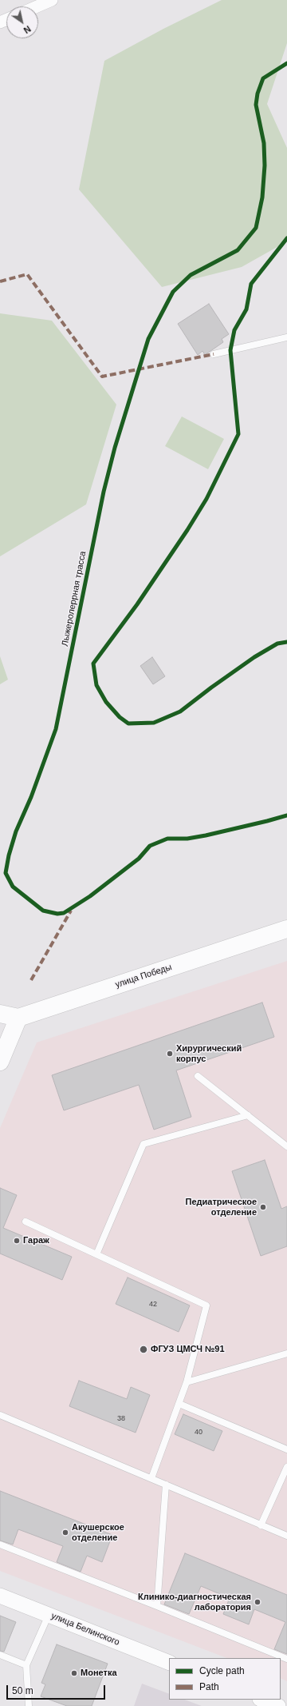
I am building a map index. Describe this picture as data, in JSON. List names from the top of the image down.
{
  "streets": {
    "main road": ["улица Победы"],
    "street": ["улица Белинского"],
    "cycle path": ["Лыжеролеррная трасса"]
  },
  "places": [
    "Хирургический корпус",
    "Педиатрическое отделение",
    "Гараж",
    "ФГУЗ ЦМСЧ №91",
    "Акушерское отделение",
    "Клинико-диагностическая лаборатория",
    "Монетка"
  ],
  "house_numbers": ["42", "38", "40"],
  "legend": ["Cycle path", "Path"],
  "scale_bar": "50 m",
  "north": "bottom right"
}
